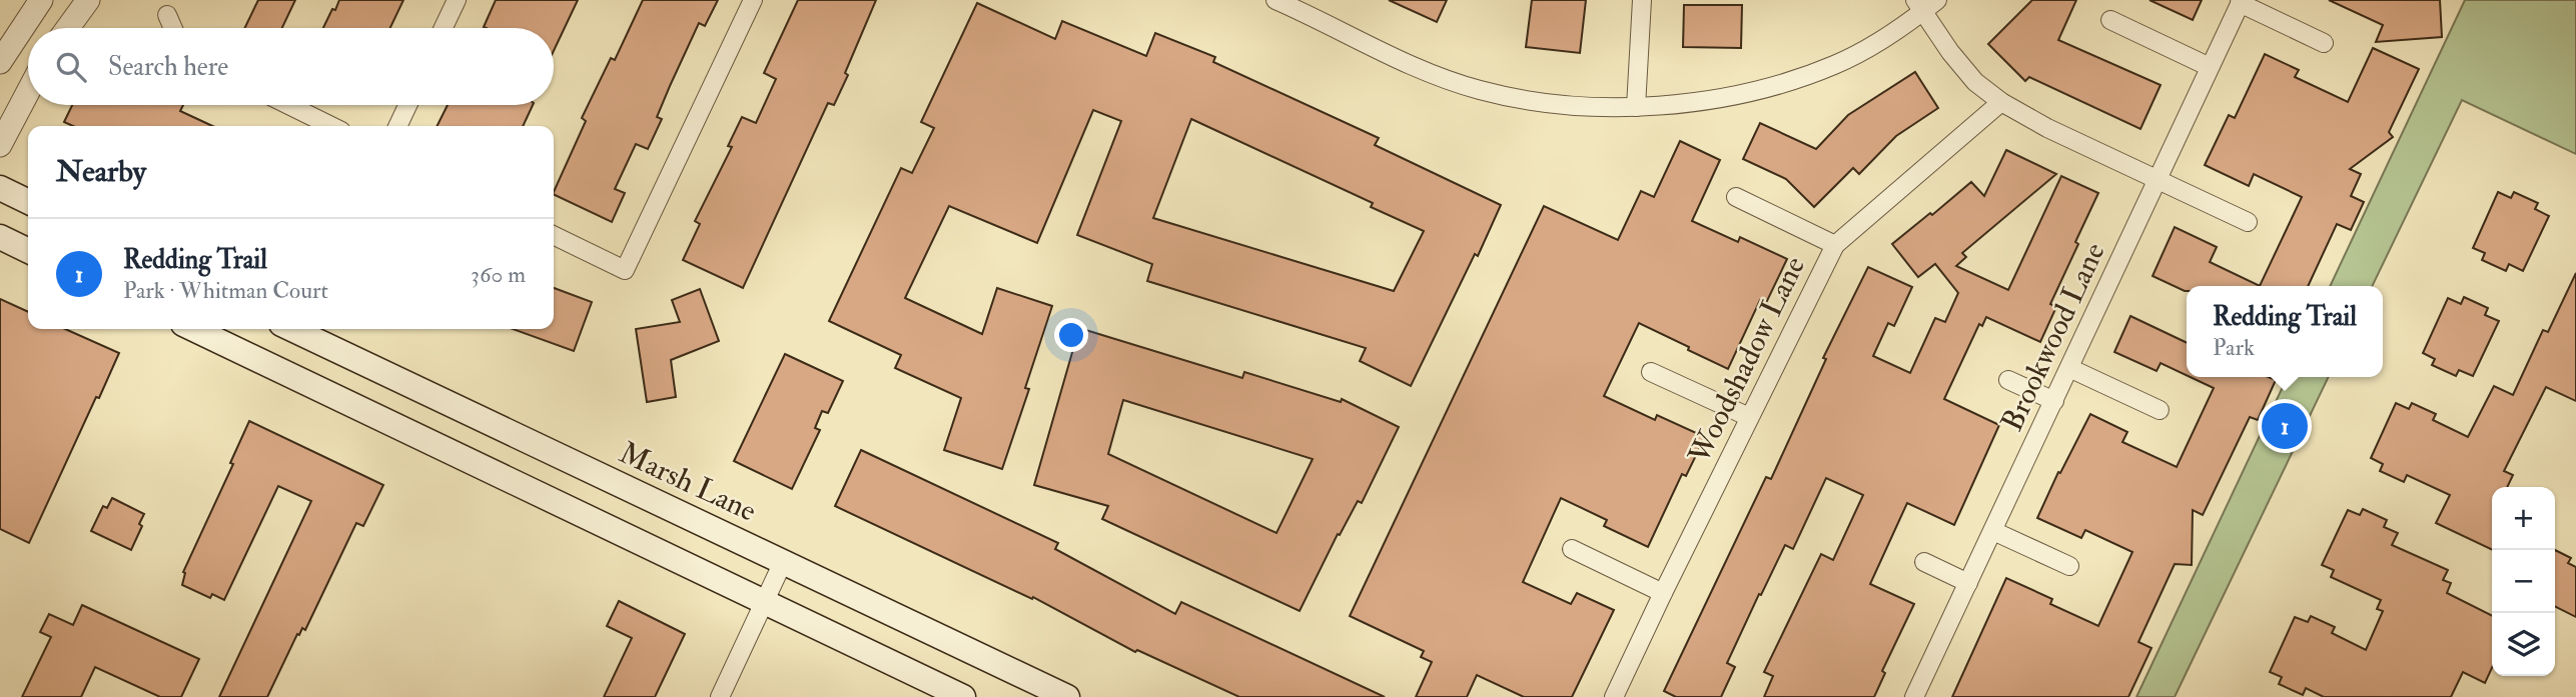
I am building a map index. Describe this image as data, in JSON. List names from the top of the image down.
{
  "streets": {
    "main road": ["Marsh Lane"],
    "street": ["Brookwood Lane", "Woodshadow Lane"]
  },
  "page": {
    "search": "Search here",
    "heading": "Nearby",
    "list": [
      {
        "mark": "1",
        "name": "Redding Trail",
        "note": "Park · Whitman Court",
        "value": "360 m"
      }
    ],
    "popup": ["Redding Trail", "Park"],
    "pins": "1",
    "map_buttons": ["+", "−"]
  }
}
